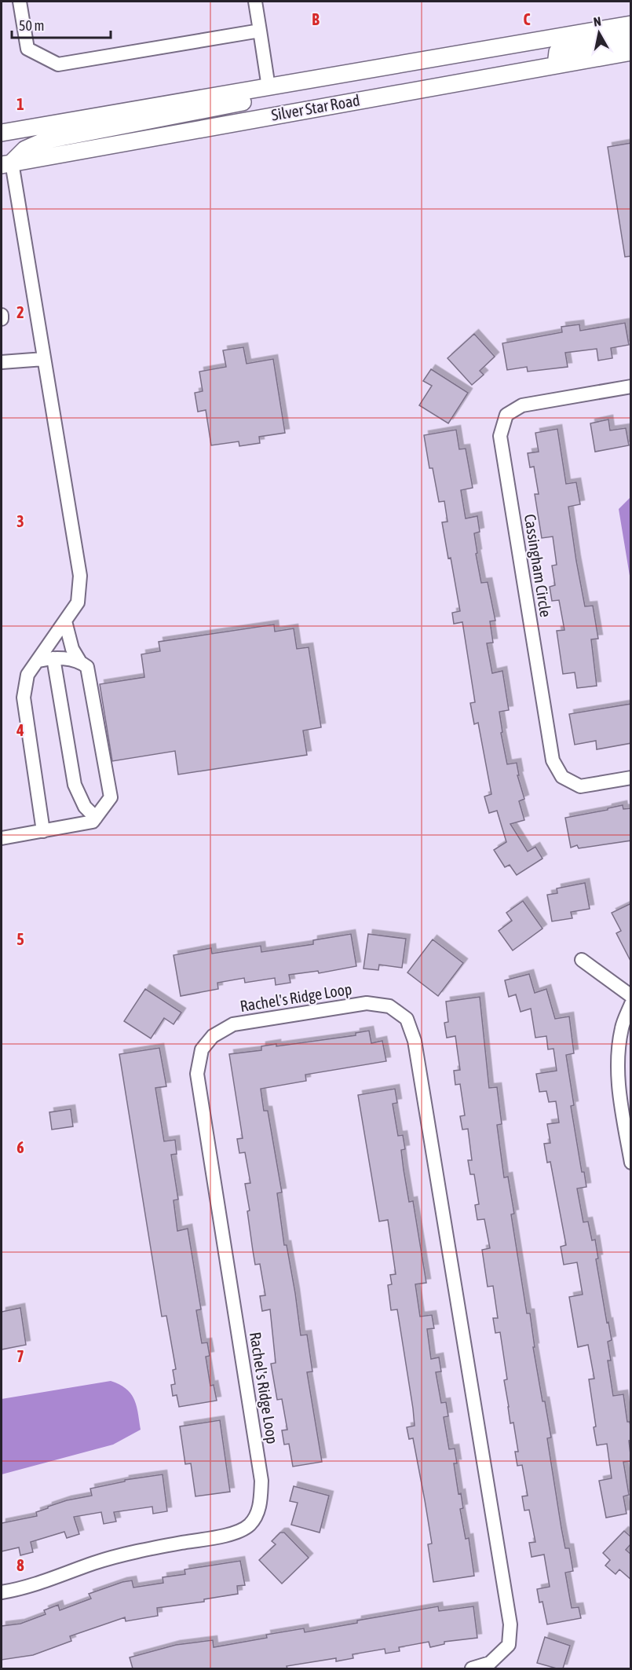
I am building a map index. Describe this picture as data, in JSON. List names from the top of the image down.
{
  "streets": {
    "main road": ["Silver Star Road"],
    "street": ["Cassingham Circle", "Rachel's Ridge Loop"]
  },
  "scale_bar": "50 m",
  "north": "top",
  "grid": {
    "columns": ["B", "C"],
    "rows": [
      "1",
      "2",
      "3",
      "4",
      "5",
      "6",
      "7",
      "8"
    ]
  }
}
